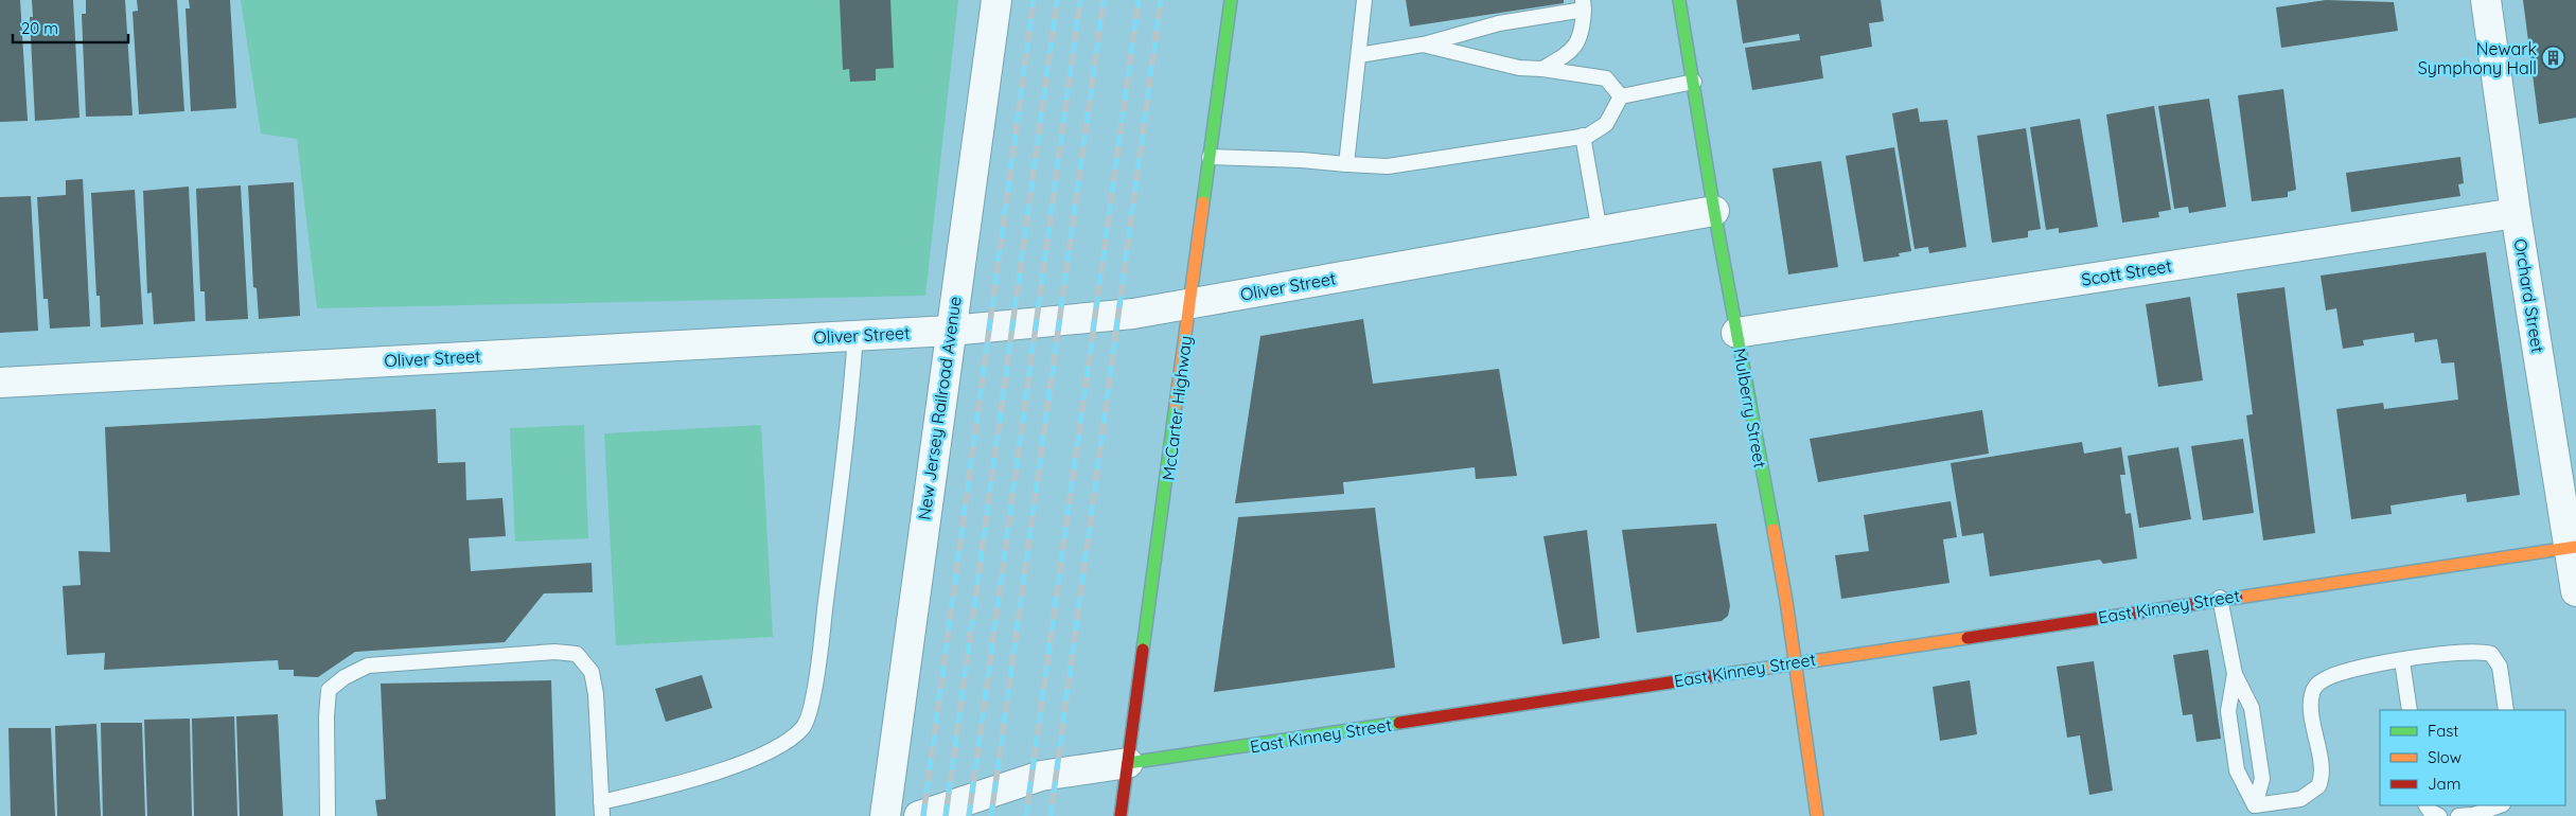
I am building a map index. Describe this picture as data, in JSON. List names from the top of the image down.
{
  "streets": {
    "street": [
      "Scott Street",
      "Oliver Street",
      "Orchard Street",
      "New Jersey Railroad Avenue",
      "McCarter Highway",
      "Mulberry Street",
      "East Kinney Street"
    ]
  },
  "crossings": [
    ["Scott Street", "Orchard Street"],
    ["Scott Street", "Mulberry Street"],
    ["Oliver Street", "New Jersey Railroad Avenue"],
    ["Oliver Street", "McCarter Highway"],
    ["Oliver Street", "Mulberry Street"],
    ["Orchard Street", "East Kinney Street"],
    ["McCarter Highway", "East Kinney Street"],
    ["Mulberry Street", "East Kinney Street"]
  ],
  "places": {
    "building": ["Newark Symphony Hall"]
  },
  "legend": ["Fast", "Slow", "Jam"],
  "scale_bar": "20 m"
}
